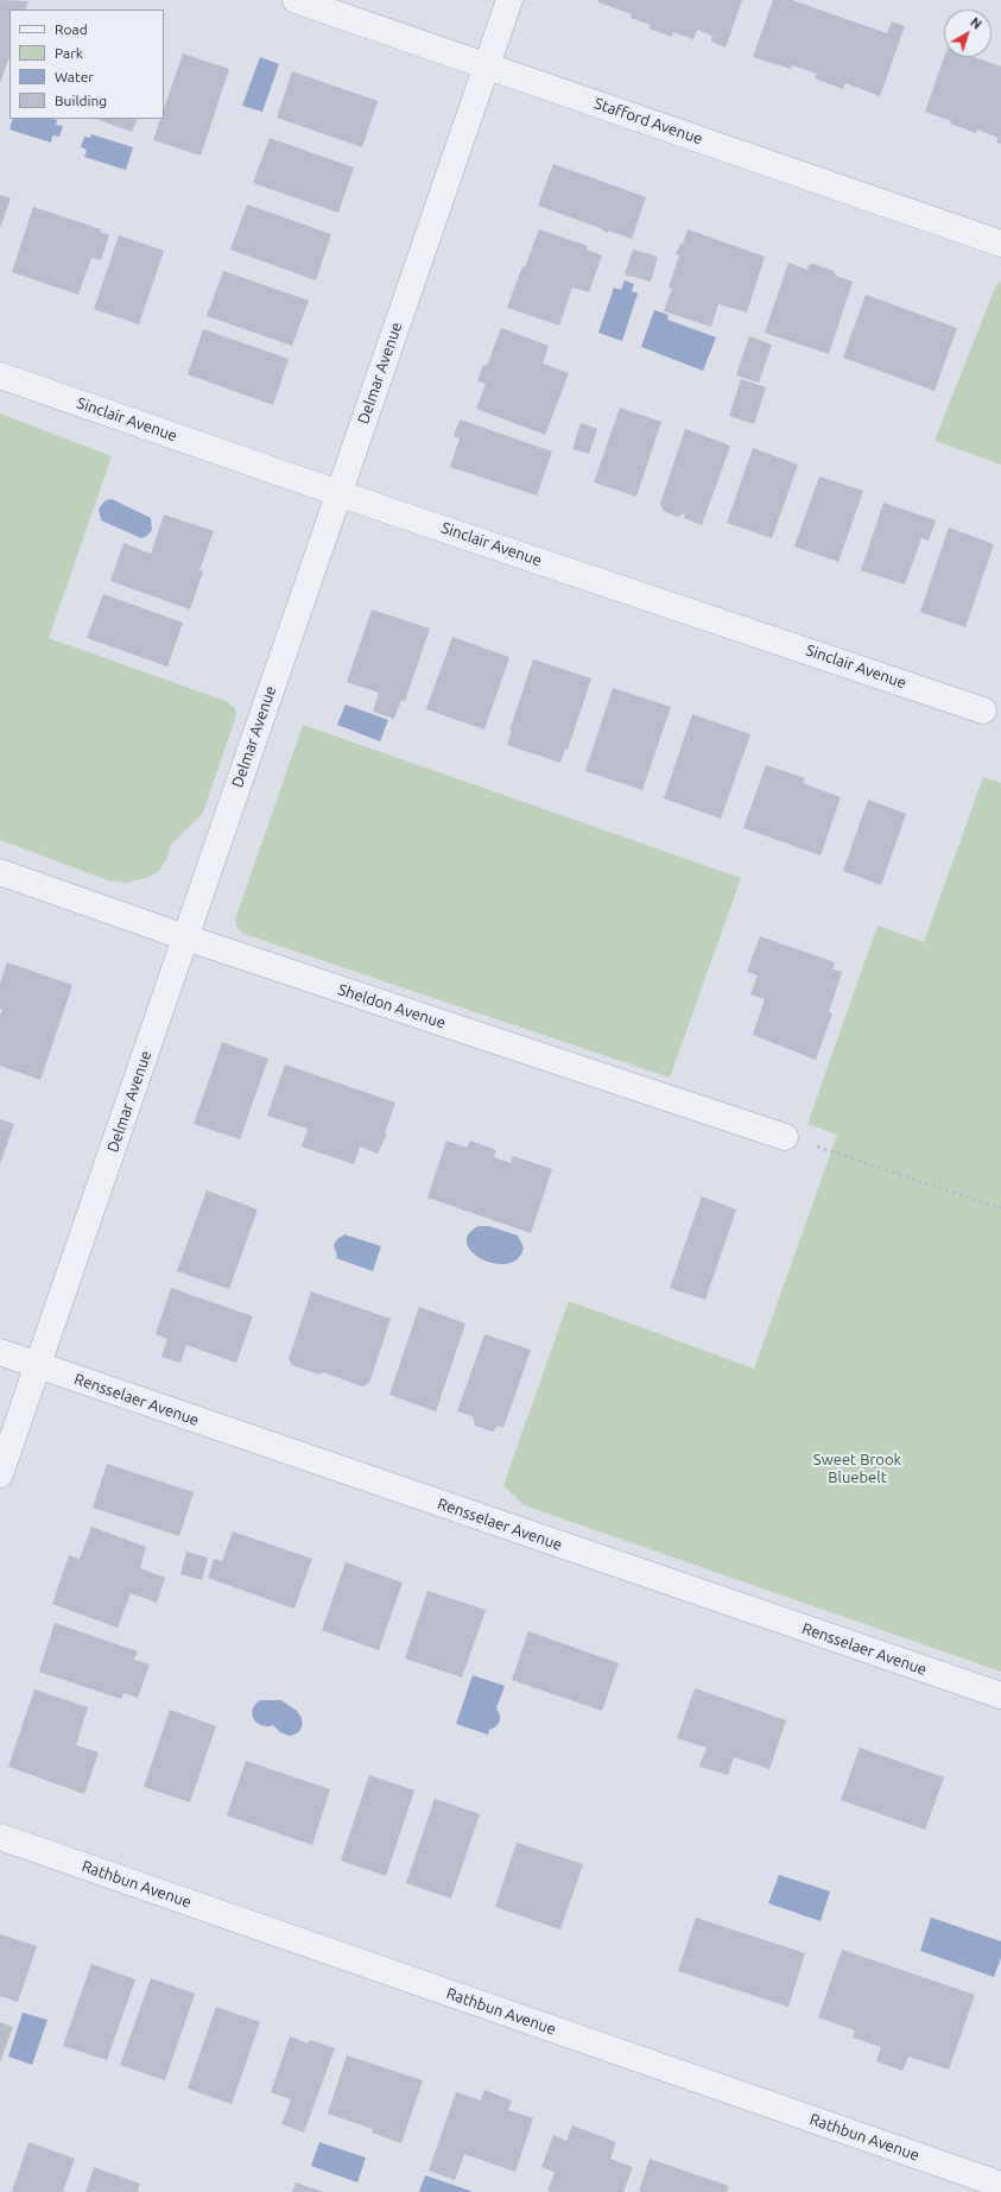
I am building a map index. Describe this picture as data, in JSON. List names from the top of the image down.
{
  "streets": {
    "street": [
      "Stafford Avenue",
      "Delmar Avenue",
      "Sinclair Avenue",
      "Sheldon Avenue",
      "Rensselaer Avenue",
      "Rathbun Avenue"
    ]
  },
  "crossings": [
    ["Stafford Avenue", "Delmar Avenue"],
    ["Delmar Avenue", "Sinclair Avenue"],
    ["Delmar Avenue", "Sheldon Avenue"],
    ["Delmar Avenue", "Rensselaer Avenue"]
  ],
  "parks": ["Sweet Brook Bluebelt"],
  "legend": [
    "Road",
    "Park",
    "Water",
    "Building"
  ],
  "north": "top right"
}
